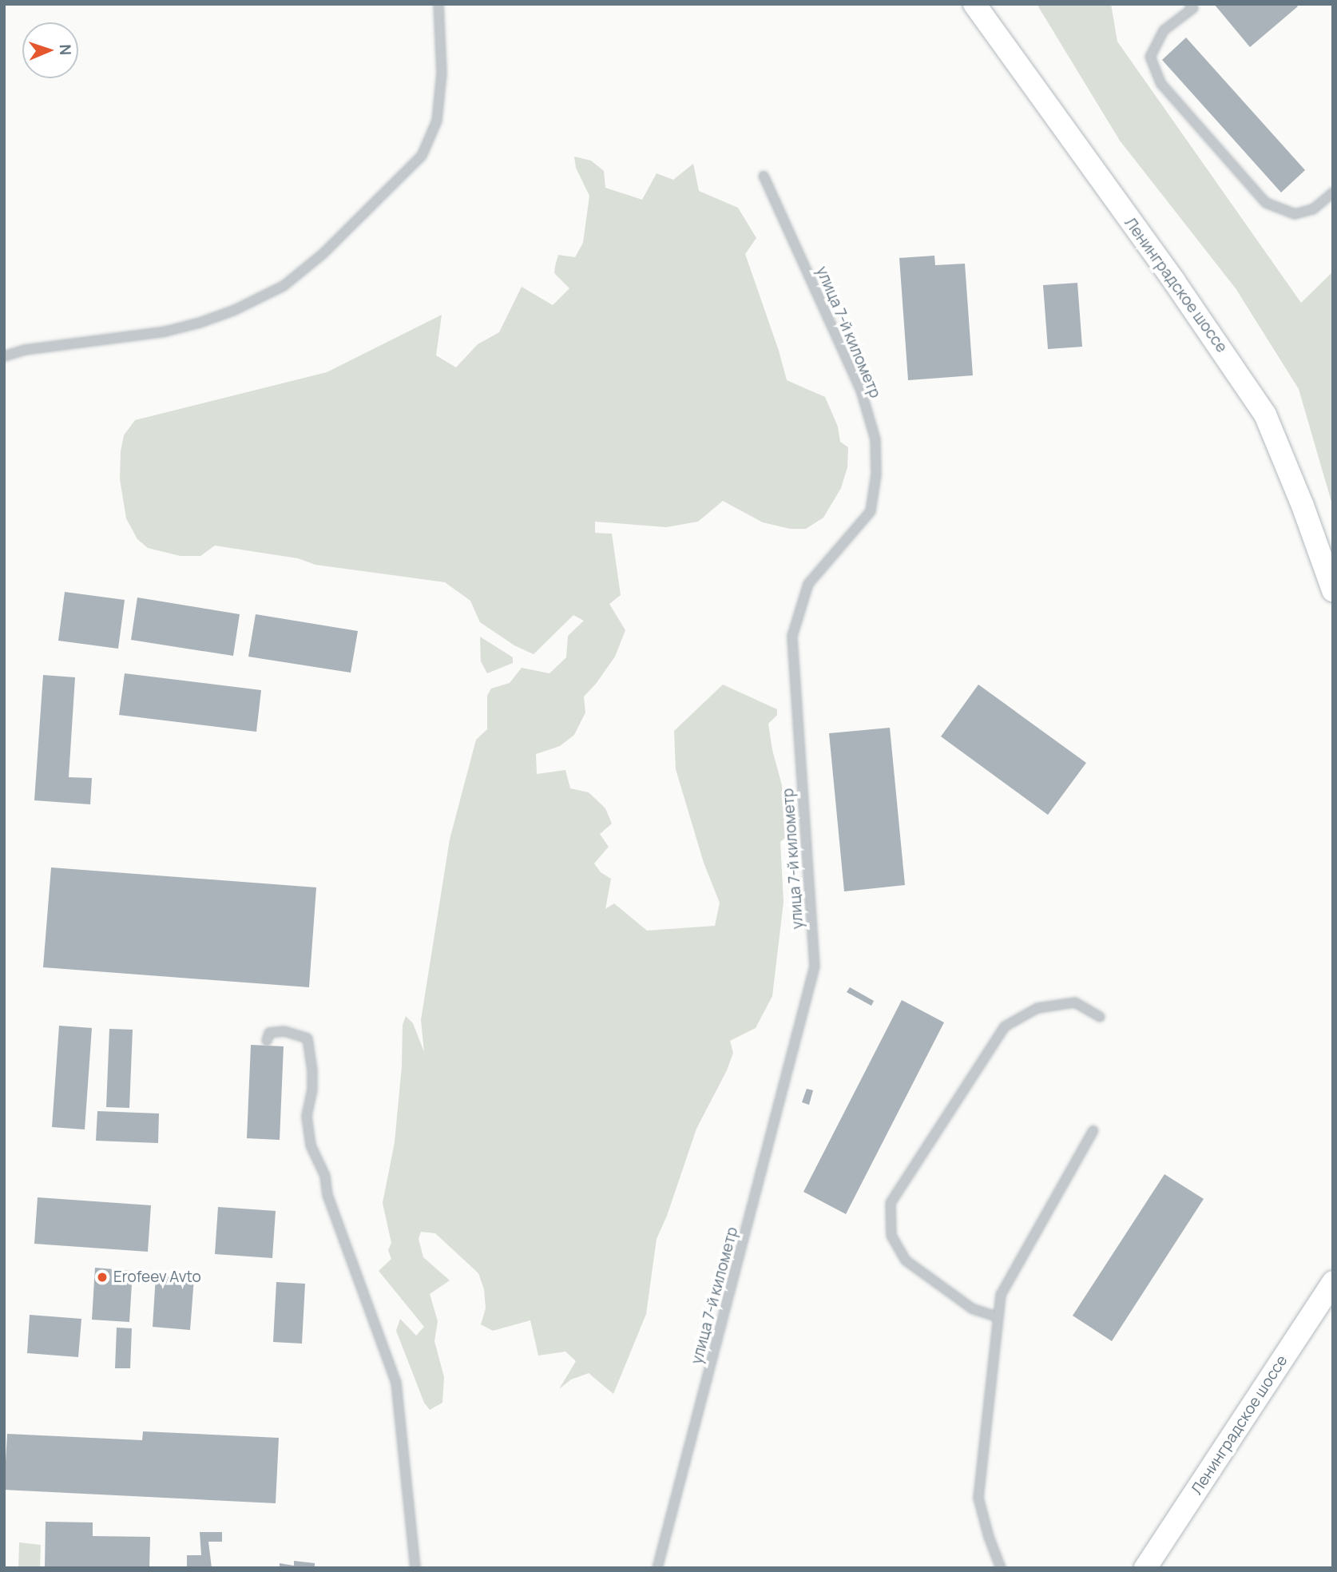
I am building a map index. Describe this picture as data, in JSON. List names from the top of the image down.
{
  "streets": {
    "main road": ["Ленинградское шоссе"],
    "lane": ["улица 7-й километр"]
  },
  "places": ["Erofeev Avto"],
  "north": "right"
}
